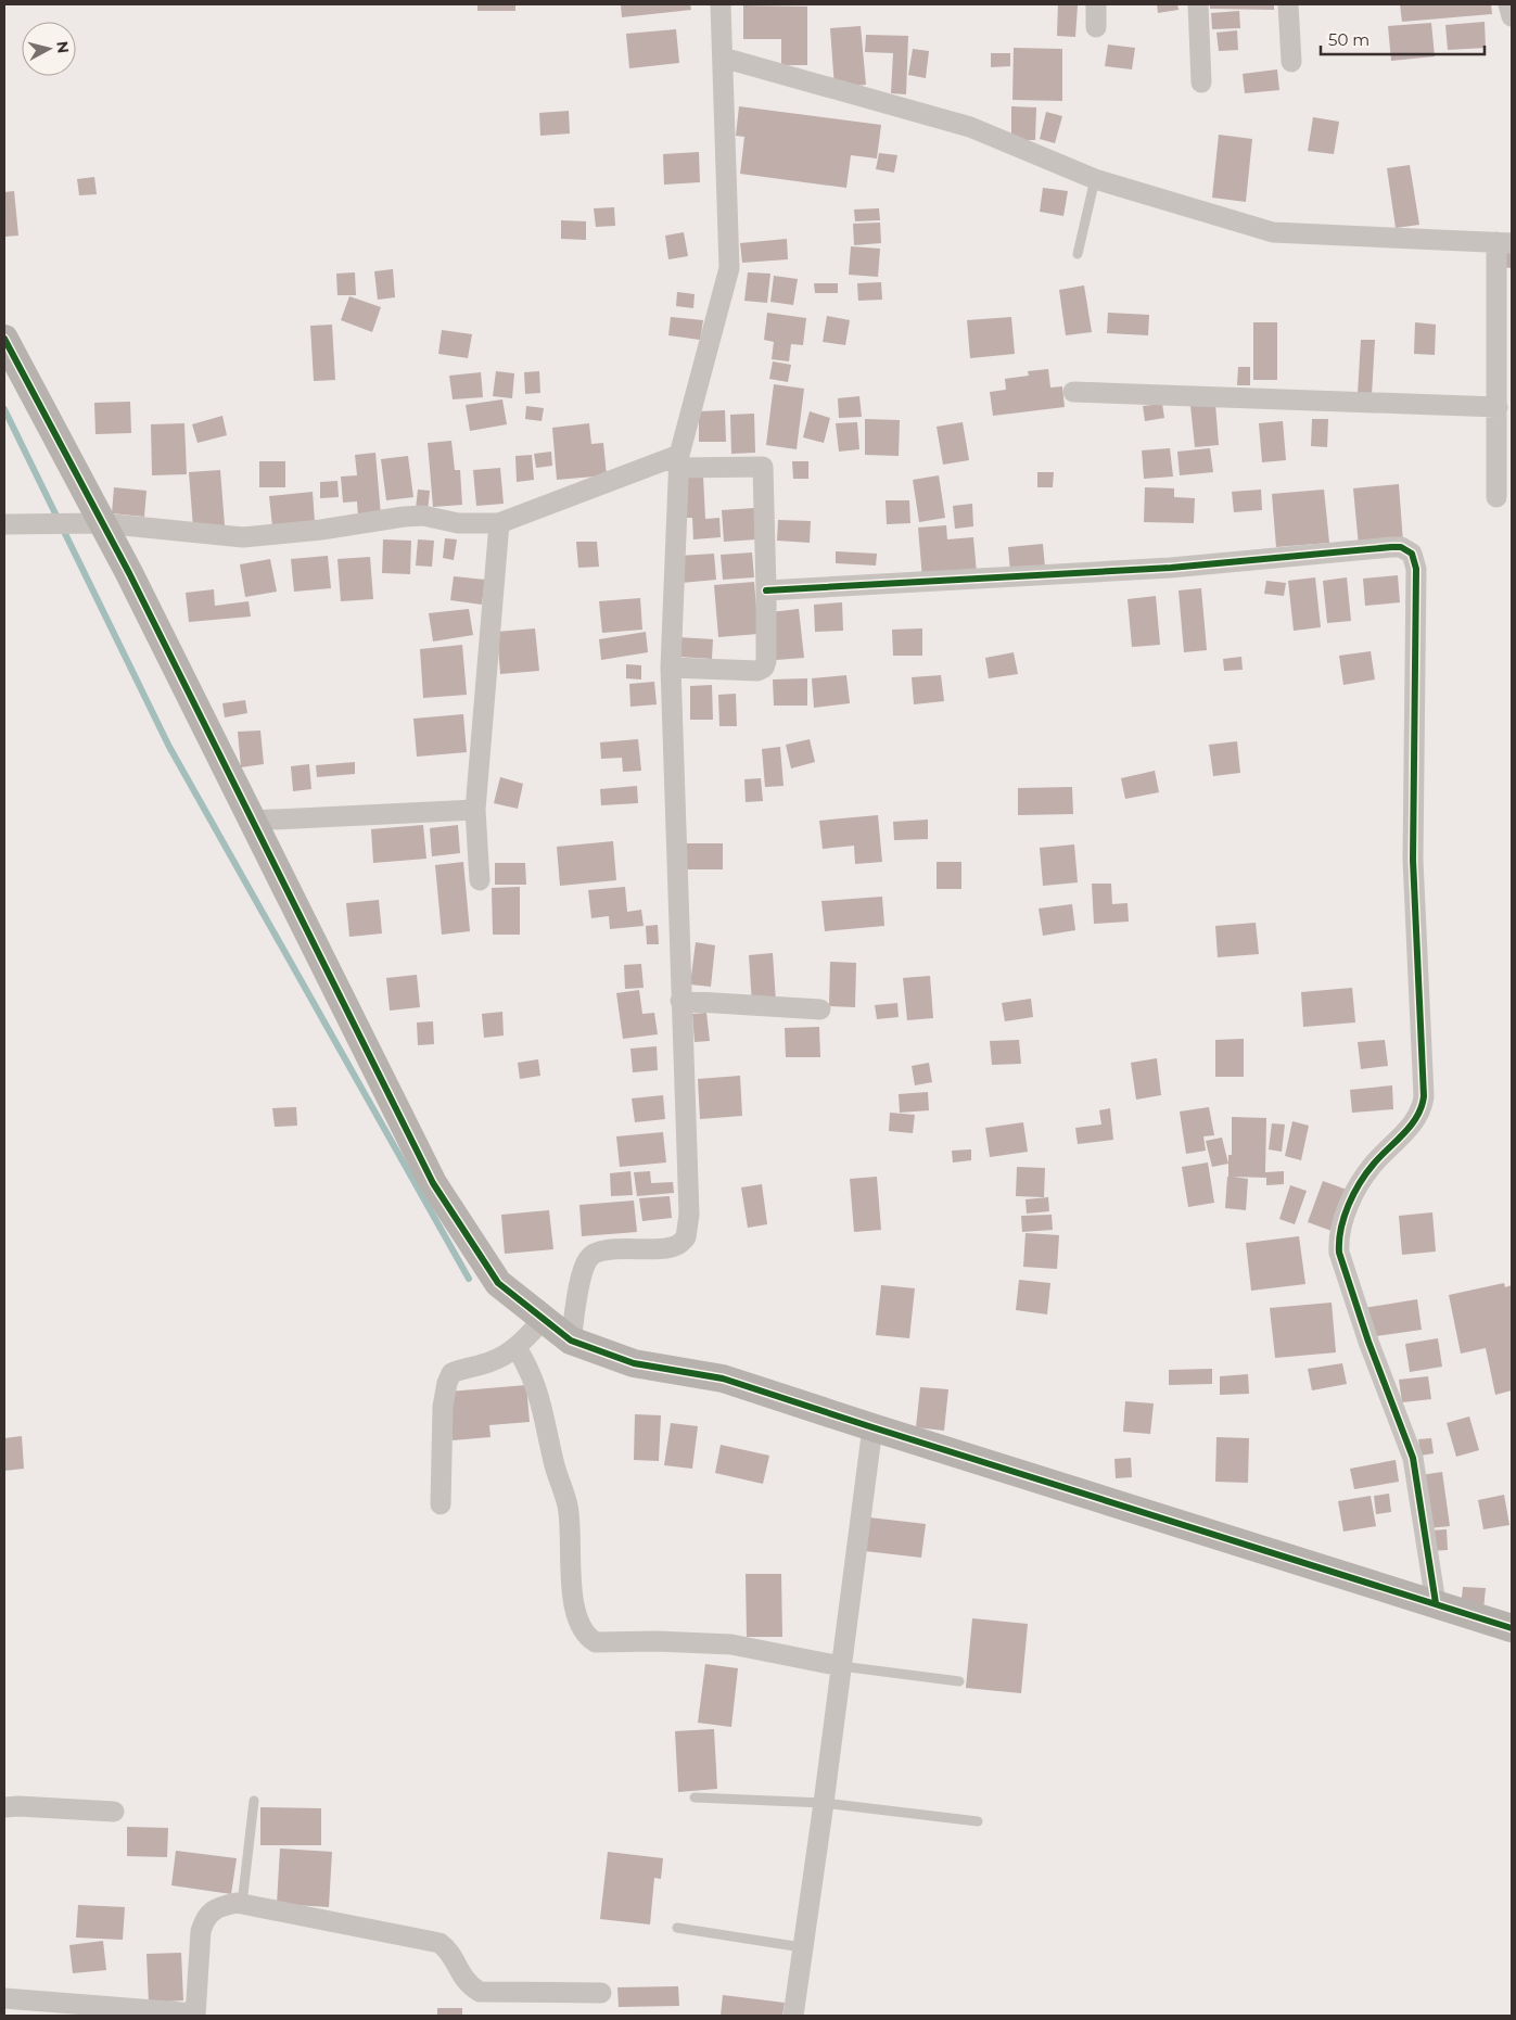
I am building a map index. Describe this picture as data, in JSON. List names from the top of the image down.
{
  "scale_bar": "50 m",
  "north": "right"
}
